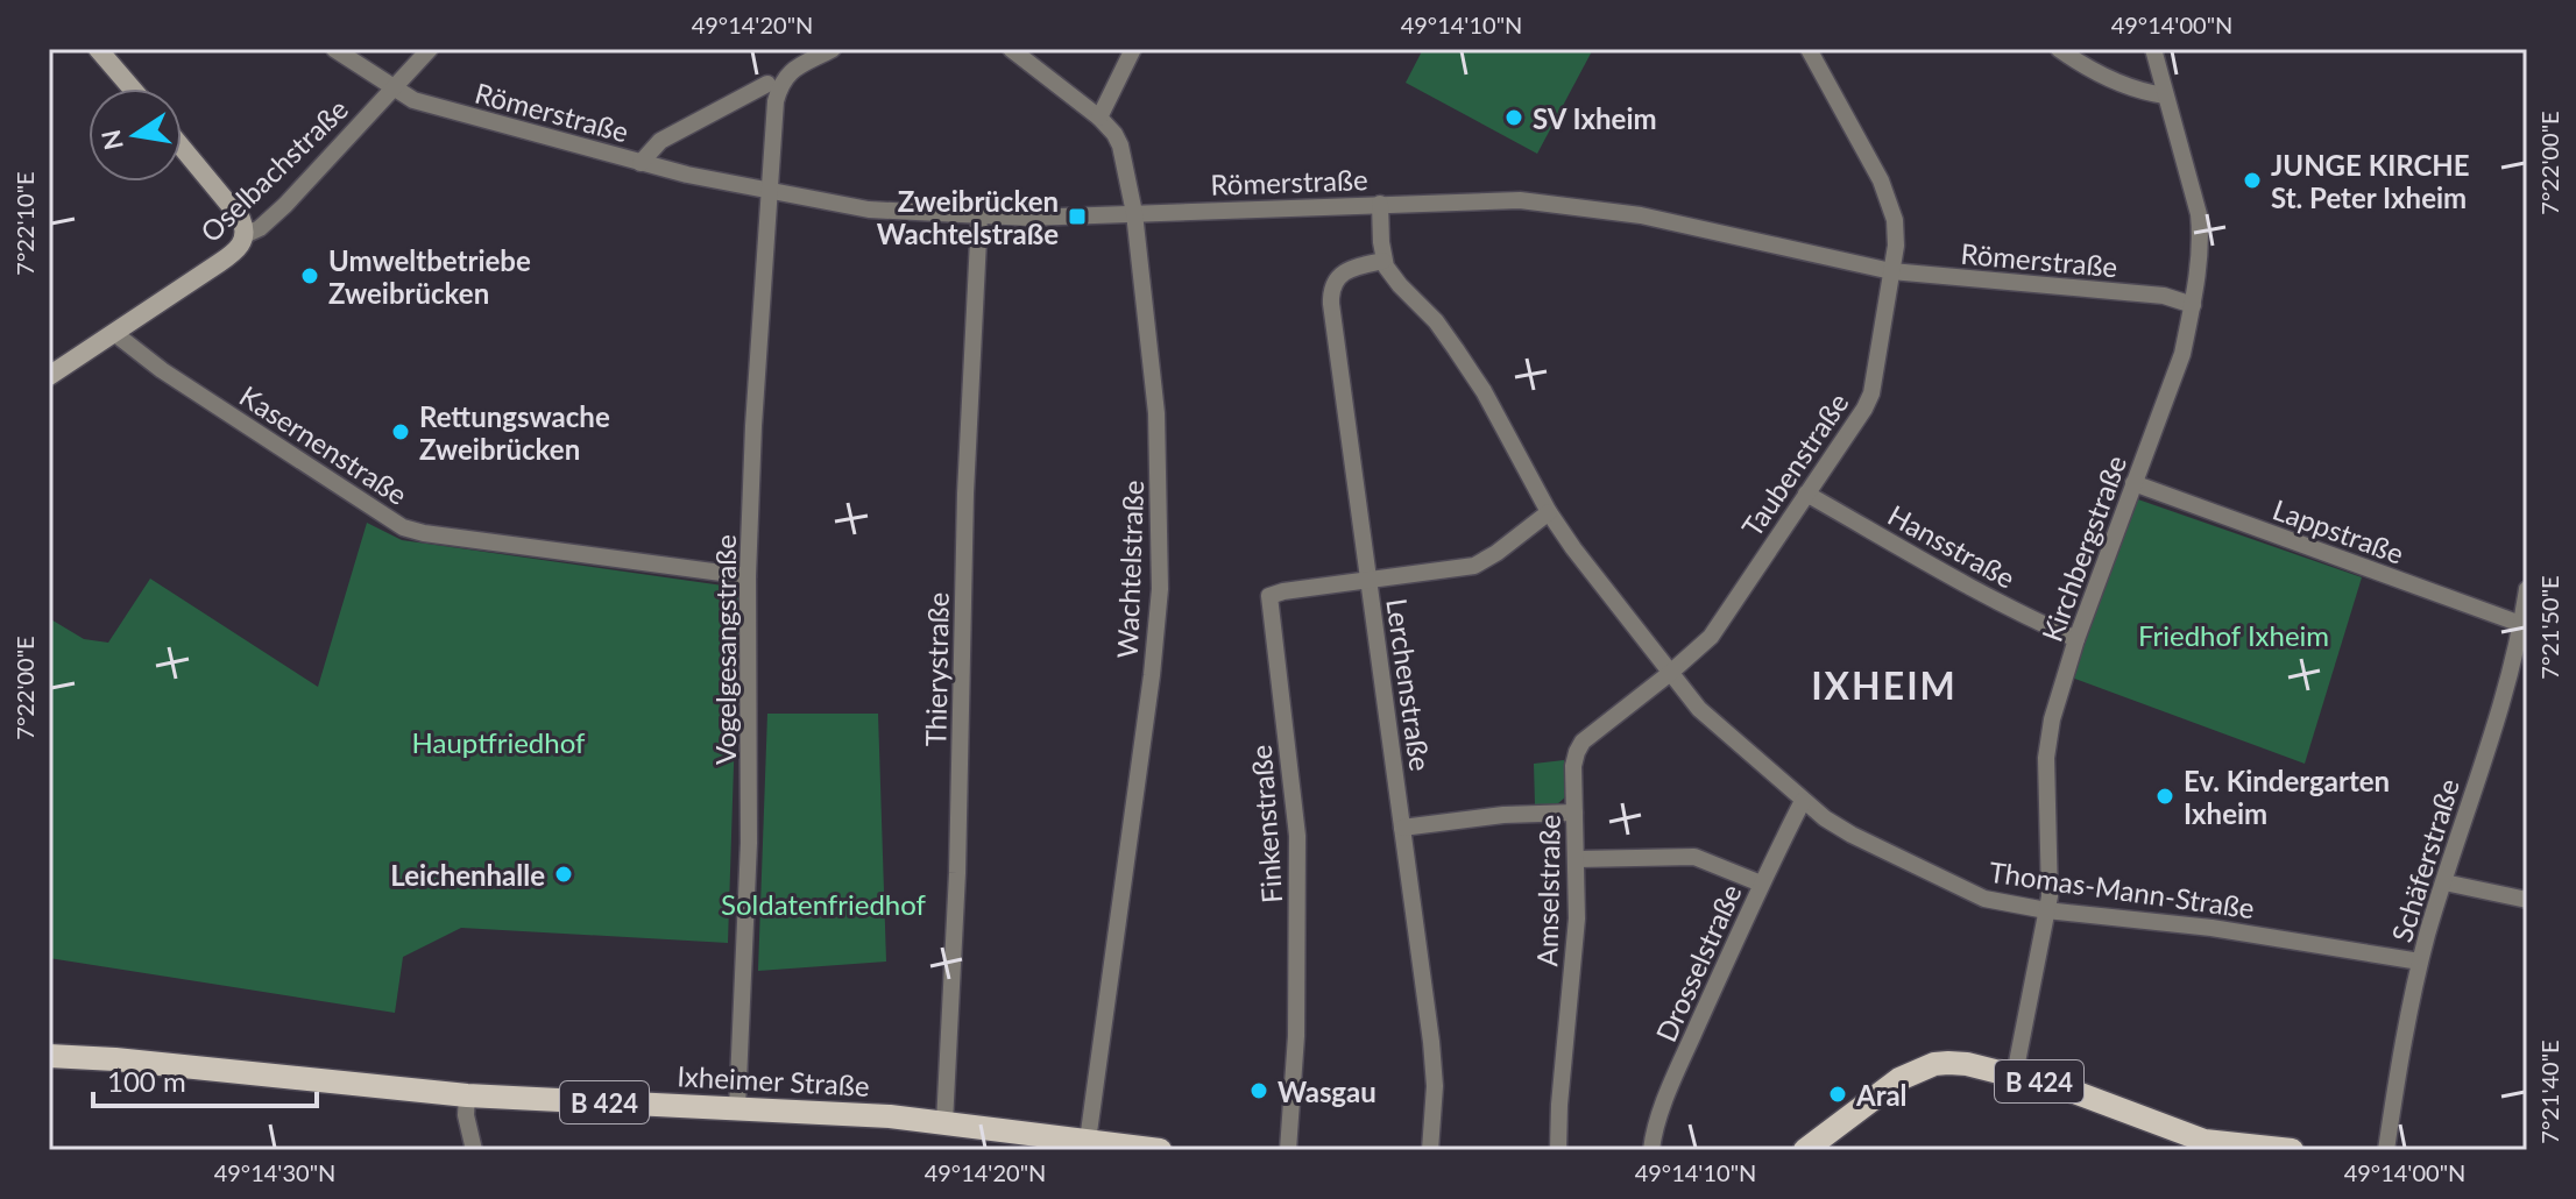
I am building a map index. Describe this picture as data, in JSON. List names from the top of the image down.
{
  "streets": {
    "main road": ["Ixheimer Straße", "B 424"],
    "street": [
      "Römerstraße",
      "Oselbachstraße",
      "Kasernenstraße",
      "Taubenstraße",
      "Lappstraße",
      "Hansstraße",
      "Kirchbergstraße",
      "Wachtelstraße",
      "Vogelgesangstraße",
      "Thierystraße",
      "Lerchenstraße",
      "Finkenstraße",
      "Schäferstraße",
      "Thomas-Mann-Straße",
      "Amselstraße",
      "Drosselstraße"
    ]
  },
  "crossings": [
    ["Römerstraße", "Oselbachstraße"],
    ["Römerstraße", "Taubenstraße"],
    ["Römerstraße", "Kirchbergstraße"],
    ["Römerstraße", "Wachtelstraße"],
    ["Römerstraße", "Vogelgesangstraße"],
    ["Römerstraße", "Thierystraße"],
    ["Oselbachstraße", "Kasernenstraße"],
    ["Kasernenstraße", "Vogelgesangstraße"],
    ["Taubenstraße", "Hansstraße"],
    ["Taubenstraße", "Thomas-Mann-Straße"],
    ["Taubenstraße", "Amselstraße"],
    ["Lappstraße", "Kirchbergstraße"],
    ["Lappstraße", "Schäferstraße"],
    ["Hansstraße", "Kirchbergstraße"],
    ["Kirchbergstraße", "Thomas-Mann-Straße"],
    ["Kirchbergstraße", "B 424"],
    ["Wachtelstraße", "Ixheimer Straße"],
    ["Vogelgesangstraße", "Ixheimer Straße"],
    ["Thierystraße", "Ixheimer Straße"],
    ["Lerchenstraße", "Finkenstraße"],
    ["Lerchenstraße", "Thomas-Mann-Straße"],
    ["Schäferstraße", "Thomas-Mann-Straße"],
    ["Thomas-Mann-Straße", "Amselstraße"],
    ["Thomas-Mann-Straße", "Drosselstraße"]
  ],
  "districts": ["IXHEIM"],
  "parks": ["Friedhof Ixheim", "Hauptfriedhof", "Soldatenfriedhof"],
  "places": {
    "other": [
      "SV Ixheim",
      "JUNGE KIRCHE St. Peter Ixheim",
      "Umweltbetriebe Zweibrücken",
      "Rettungswache Zweibrücken",
      "Ev. Kindergarten Ixheim",
      "Leichenhalle",
      "Wasgau",
      "Aral"
    ],
    "transit": ["Zweibrücken Wachtelstraße"]
  },
  "scale_bar": "100 m",
  "north": "left",
  "coordinates": [
    "49°14'20\"N",
    "49°14'10\"N",
    "49°14'00\"N",
    "7°22'00\"E",
    "7°22'10\"E",
    "7°21'50\"E",
    "7°21'40\"E",
    "49°14'30\"N"
  ]
}
